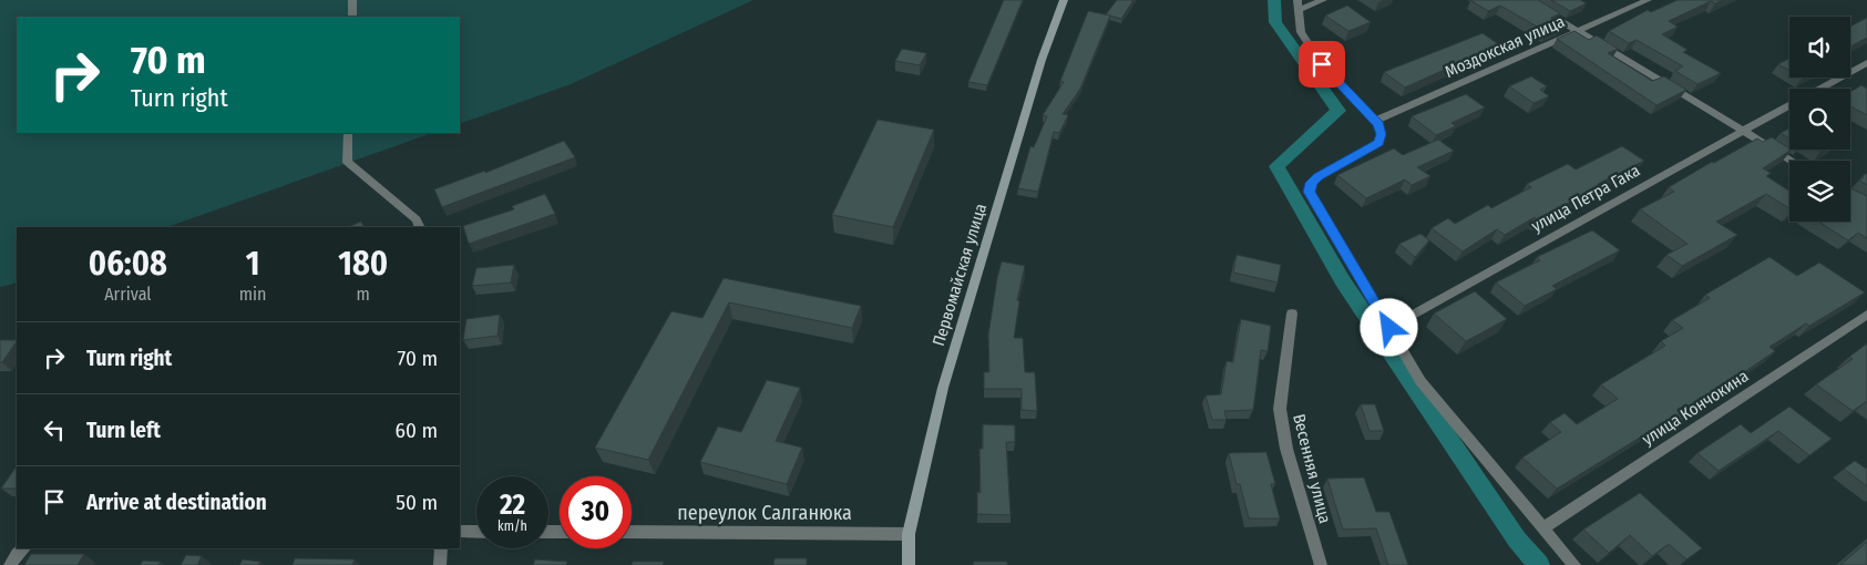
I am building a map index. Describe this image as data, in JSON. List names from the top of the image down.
{
  "streets": {
    "main road": ["Первомайская улица"],
    "street": [
      "Моздокская улица",
      "улица Петра Гака",
      "улица Кончокина",
      "Весенняя улица",
      "переулок Салганюка"
    ]
  },
  "crossings": [
    ["Первомайская улица", "переулок Салганюка"]
  ],
  "page": {
    "turn": ["70 m", "Turn right"],
    "eta": [
      "06:08",
      "Arrival",
      "1",
      "min",
      "180",
      "m"
    ],
    "list": [
      {
        "name": "Turn right",
        "value": "70 m"
      },
      {
        "name": "Turn left",
        "value": "60 m"
      },
      {
        "name": "Arrive at destination",
        "value": "50 m"
      }
    ],
    "speed": "22 km/h",
    "limit": "30"
  }
}
